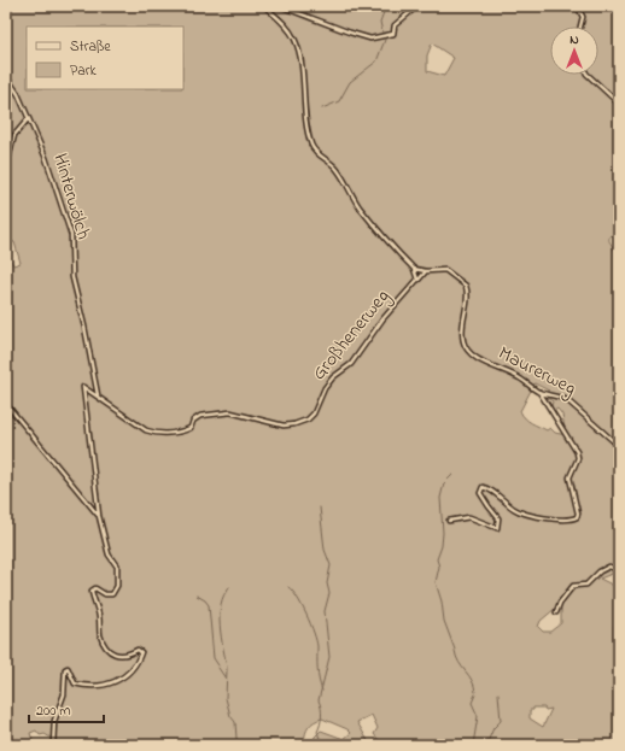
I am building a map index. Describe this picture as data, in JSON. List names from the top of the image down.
{
  "streets": {
    "street": ["Hinterwölch", "Großhenerweg", "Maurerweg"]
  },
  "crossings": [
    ["Hinterwölch", "Großhenerweg"],
    ["Großhenerweg", "Maurerweg"]
  ],
  "legend": ["Straße", "Park"],
  "scale_bar": "200 m",
  "north": "top"
}
